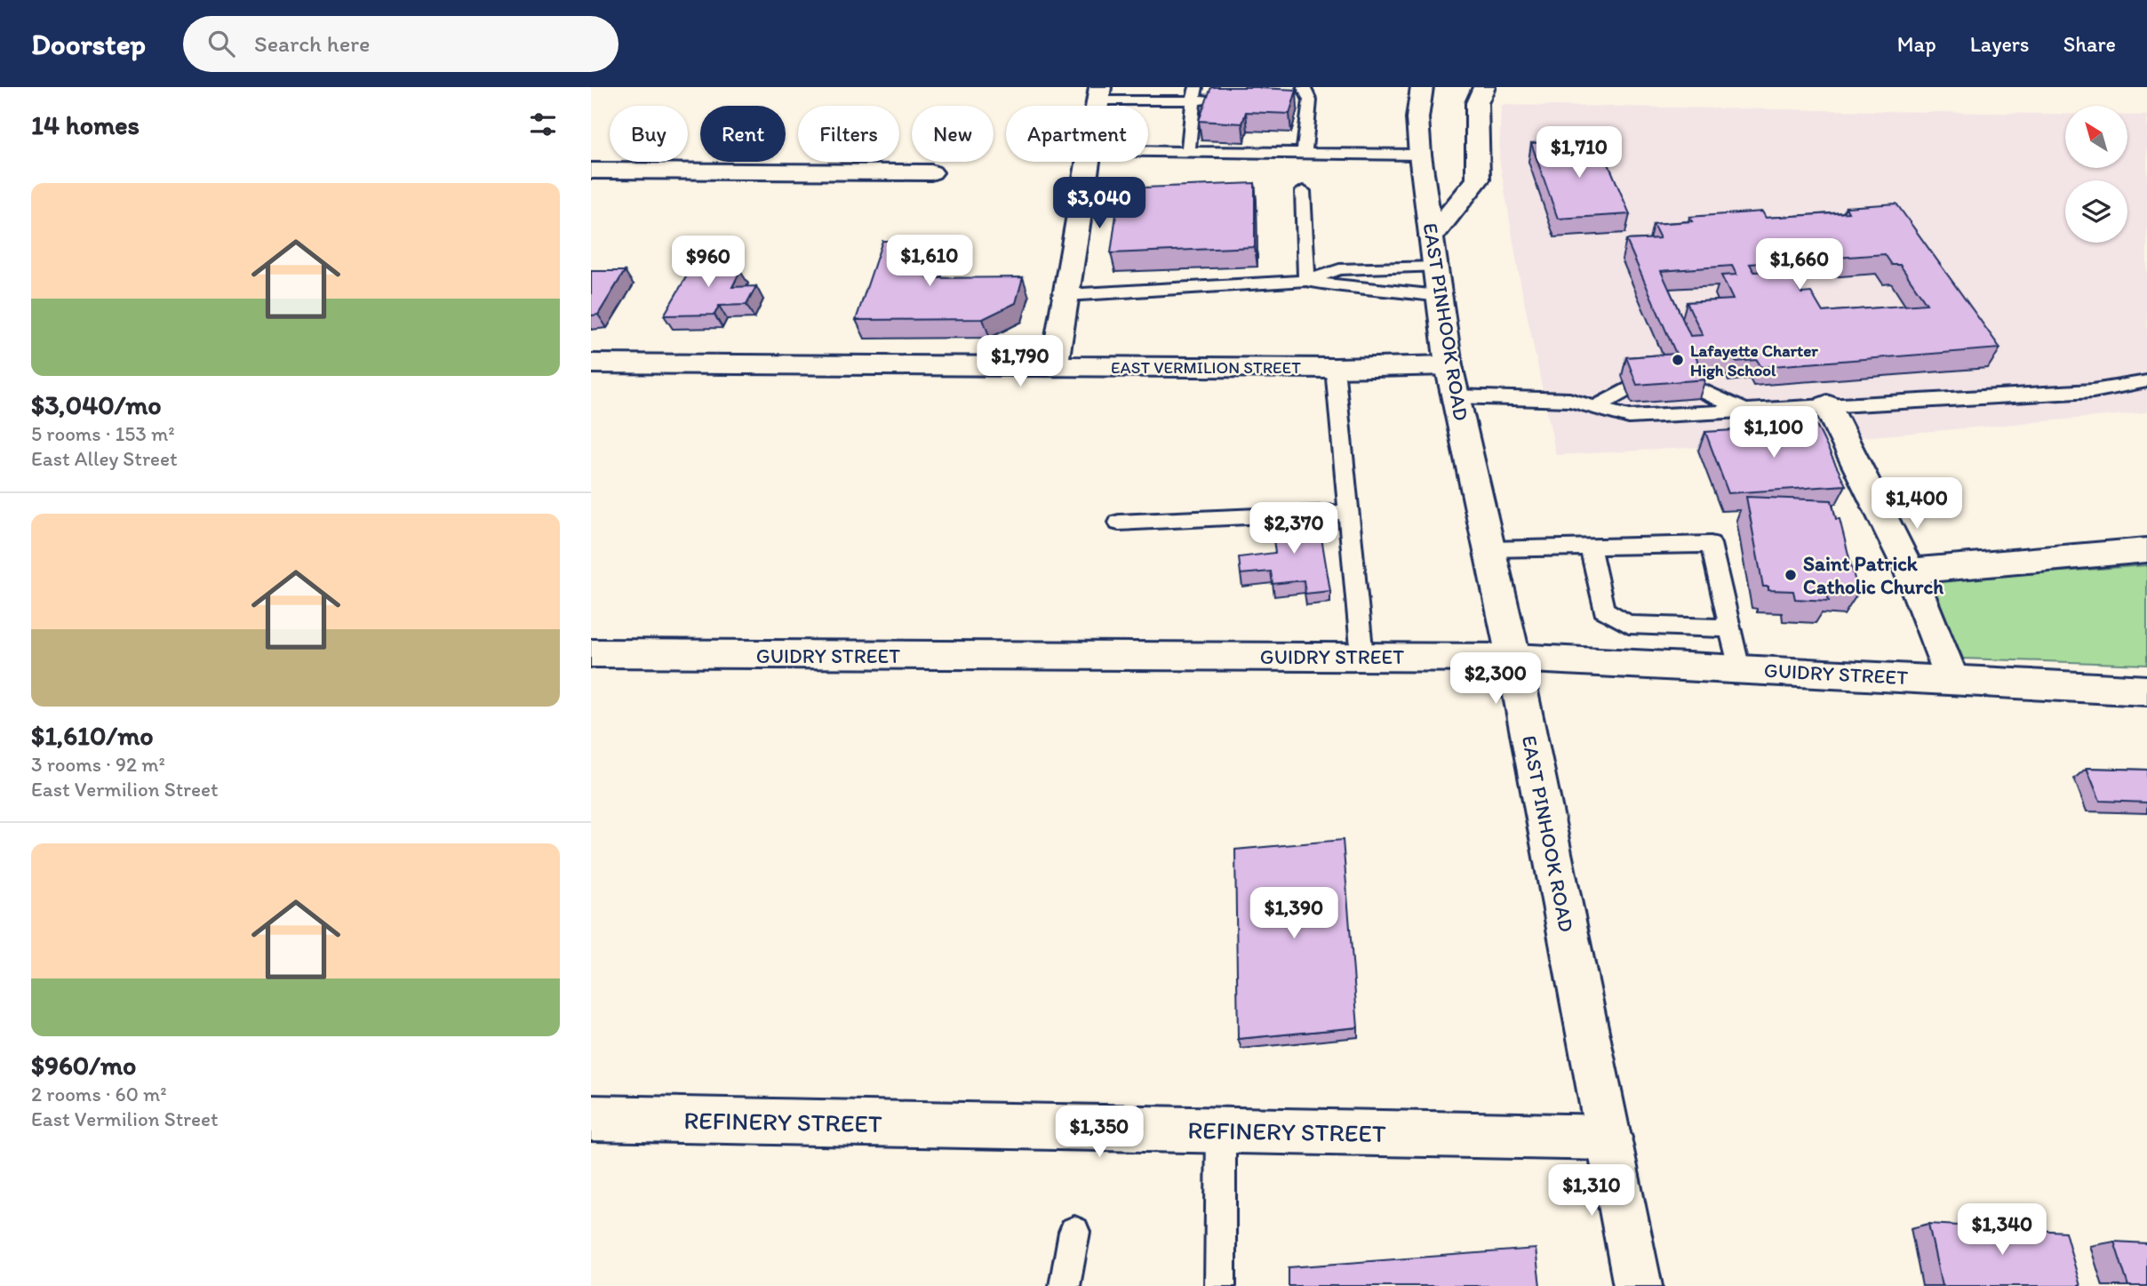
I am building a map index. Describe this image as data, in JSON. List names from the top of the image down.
{
  "streets": {
    "main road": [
      "EAST PINHOOK ROAD",
      "EAST VERMILION STREET",
      "GUIDRY STREET",
      "REFINERY STREET"
    ]
  },
  "crossings": [
    ["EAST PINHOOK ROAD", "EAST VERMILION STREET"],
    ["EAST PINHOOK ROAD", "GUIDRY STREET"],
    ["EAST PINHOOK ROAD", "REFINERY STREET"]
  ],
  "places": ["Lafayette Charter High School", "Saint Patrick Catholic Church"],
  "north": "top left",
  "page": {
    "header": "Doorstep",
    "search": "Search here",
    "nav": ["Map", "Layers", "Share"],
    "heading": "14 homes",
    "chip": [
      "Buy",
      "Rent",
      "Filters",
      "New",
      "Apartment"
    ],
    "price": [
      "$1,710",
      "$3,040",
      "$1,610",
      "$960",
      "$1,660",
      "$1,790",
      "$1,100",
      "$1,400",
      "$2,370",
      "$2,300",
      "$1,390",
      "$1,350",
      "$1,310",
      "$1,340"
    ],
    "list": [
      {
        "name": "$3,040/mo",
        "note": "5 rooms · 153 m² · East Alley Street"
      },
      {
        "name": "$1,610/mo",
        "note": "3 rooms · 92 m² · East Vermilion Street"
      },
      {
        "name": "$960/mo",
        "note": "2 rooms · 60 m² · East Vermilion Street"
      }
    ]
  }
}
